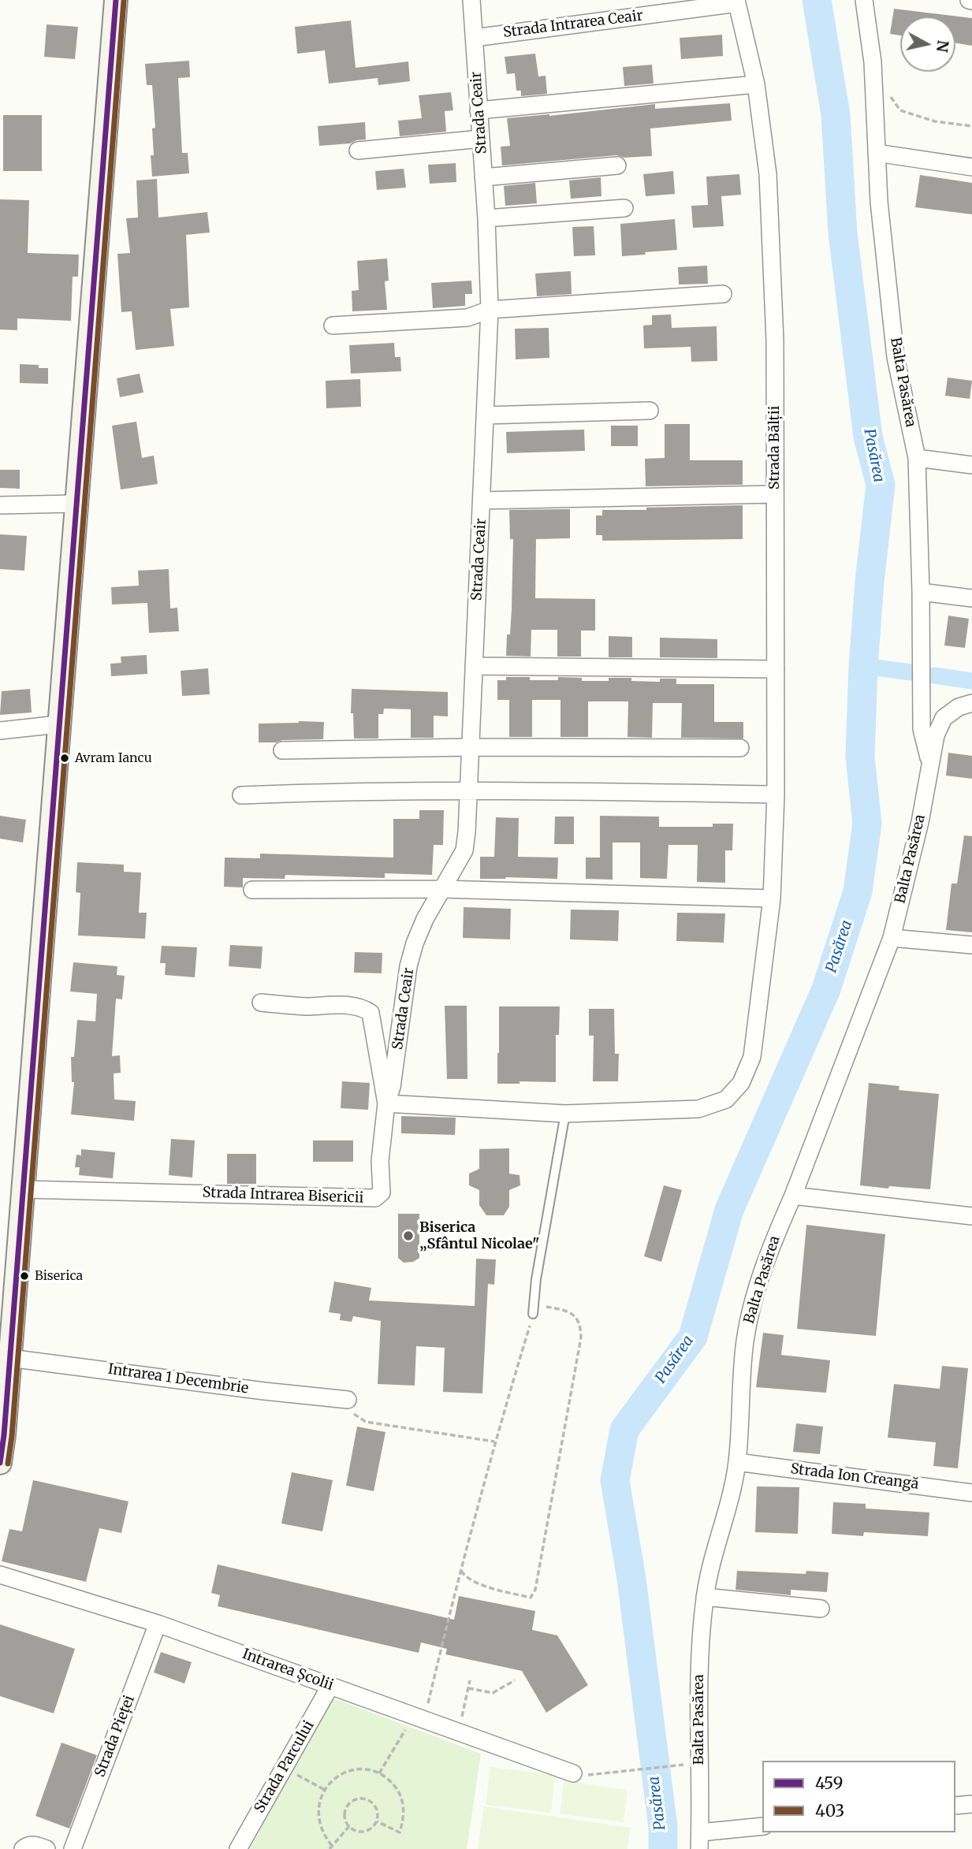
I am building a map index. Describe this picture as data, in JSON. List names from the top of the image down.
{
  "streets": {
    "street": [
      "Strada Intrarea Ceair",
      "Strada Ceair",
      "Balta Pasărea",
      "Strada Bălții",
      "Strada Intrarea Bisericii",
      "Intrarea 1 Decembrie",
      "Strada Ion Creangă",
      "Intrarea Școlii",
      "Strada Pieței",
      "Strada Parcului"
    ]
  },
  "crossings": [
    ["Strada Intrarea Ceair", "Strada Ceair"],
    ["Strada Intrarea Ceair", "Strada Bălții"],
    ["Strada Ceair", "Strada Bălții"],
    ["Strada Ceair", "Strada Intrarea Bisericii"],
    ["Balta Pasărea", "Strada Ion Creangă"],
    ["Strada Bălții", "Strada Intrarea Bisericii"],
    ["Intrarea Școlii", "Strada Pieței"],
    ["Intrarea Școlii", "Strada Parcului"]
  ],
  "water": ["Pasărea"],
  "places": ["Avram Iancu", "Biserica „Sfântul Nicolae\"", "Biserica"],
  "lines": ["transit line 459", "transit line 403"],
  "legend": ["459", "403"],
  "north": "right"
}
